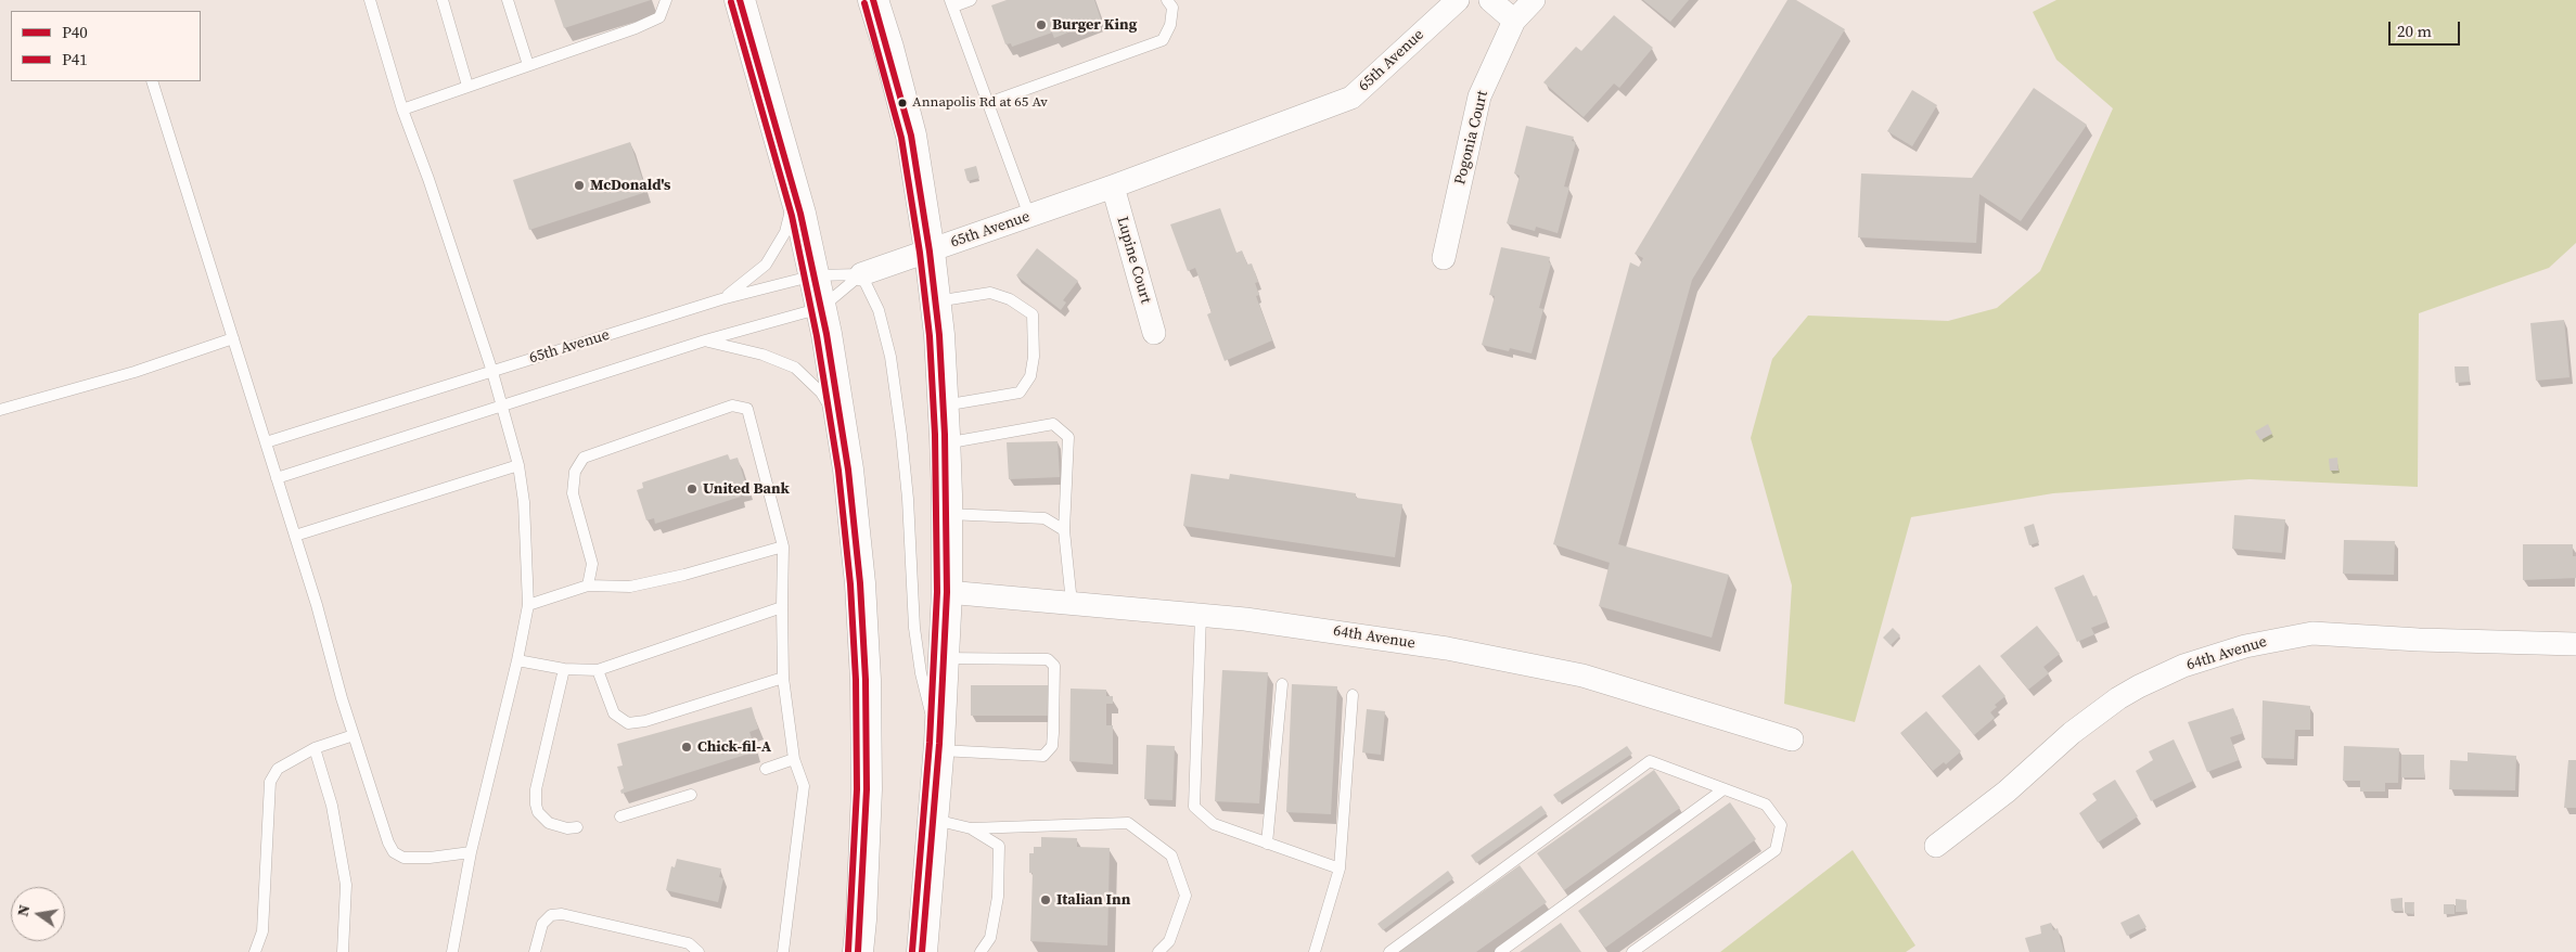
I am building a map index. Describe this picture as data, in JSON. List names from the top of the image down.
{
  "streets": {
    "street": [
      "65th Avenue",
      "Pogonia Court",
      "Lupine Court",
      "64th Avenue"
    ]
  },
  "crossings": [
    ["65th Avenue", "Lupine Court"]
  ],
  "places": [
    "Burger King",
    "Annapolis Rd at 65 Av",
    "McDonald's",
    "United Bank",
    "Chick-fil-A",
    "Italian Inn"
  ],
  "lines": ["transit line P40", "transit line P41"],
  "legend": ["P40", "P41"],
  "scale_bar": "20 m",
  "north": "left"
}
